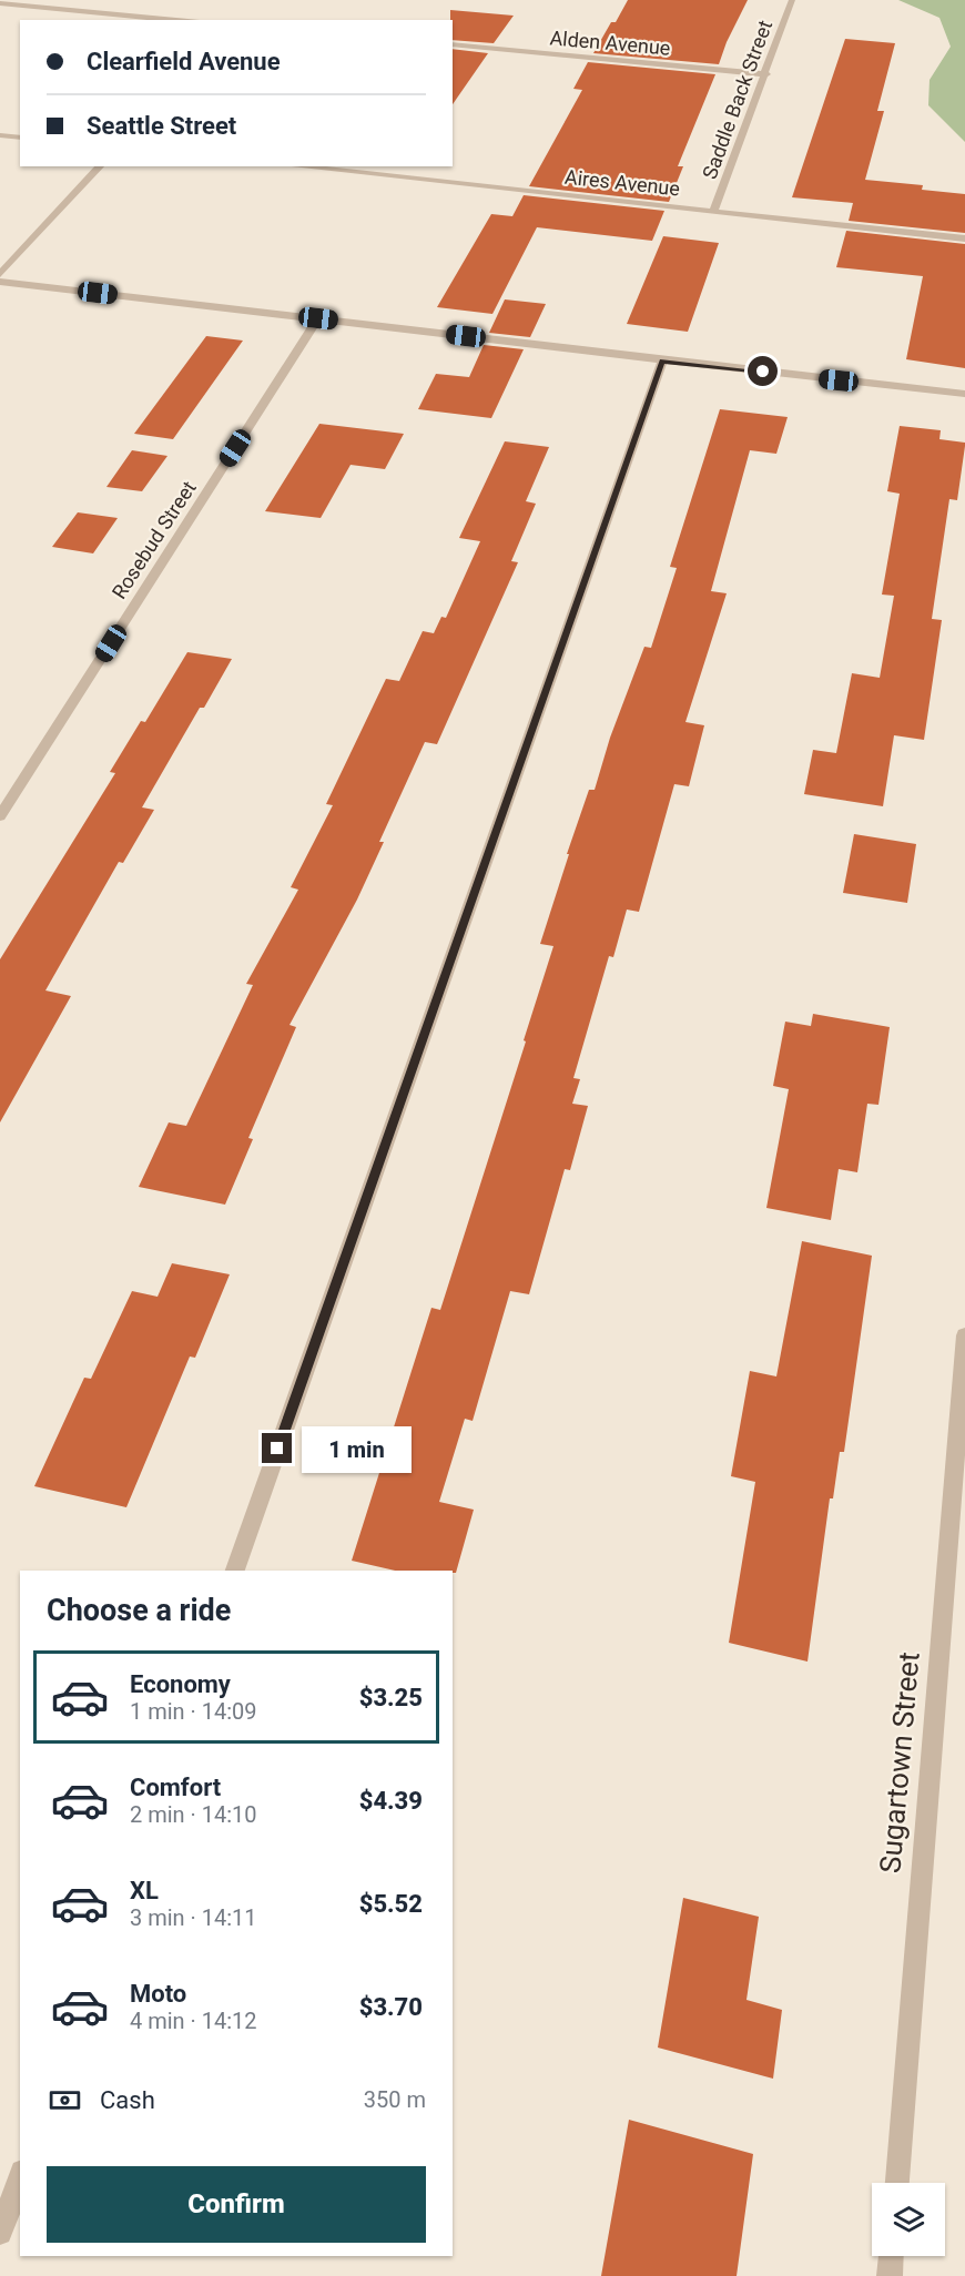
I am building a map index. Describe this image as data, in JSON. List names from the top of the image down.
{
  "streets": {
    "street": [
      "Alden Avenue",
      "Saddle Back Street",
      "Aires Avenue",
      "Rosebud Street",
      "Sugartown Street"
    ]
  },
  "crossings": [
    ["Alden Avenue", "Saddle Back Street"],
    ["Saddle Back Street", "Aires Avenue"]
  ],
  "page": {
    "banner": ["Clearfield Avenue", "Seattle Street"],
    "bubble": "1 min",
    "heading": "Choose a ride",
    "list": [
      {
        "name": "Economy",
        "note": "1 min · 14:09",
        "value": "$3.25"
      },
      {
        "name": "Comfort",
        "note": "2 min · 14:10",
        "value": "$4.39"
      },
      {
        "name": "XL",
        "note": "3 min · 14:11",
        "value": "$5.52"
      },
      {
        "name": "Moto",
        "note": "4 min · 14:12",
        "value": "$3.70"
      }
    ],
    "pay": ["Cash", "350 m"],
    "buttons": "Confirm"
  }
}
